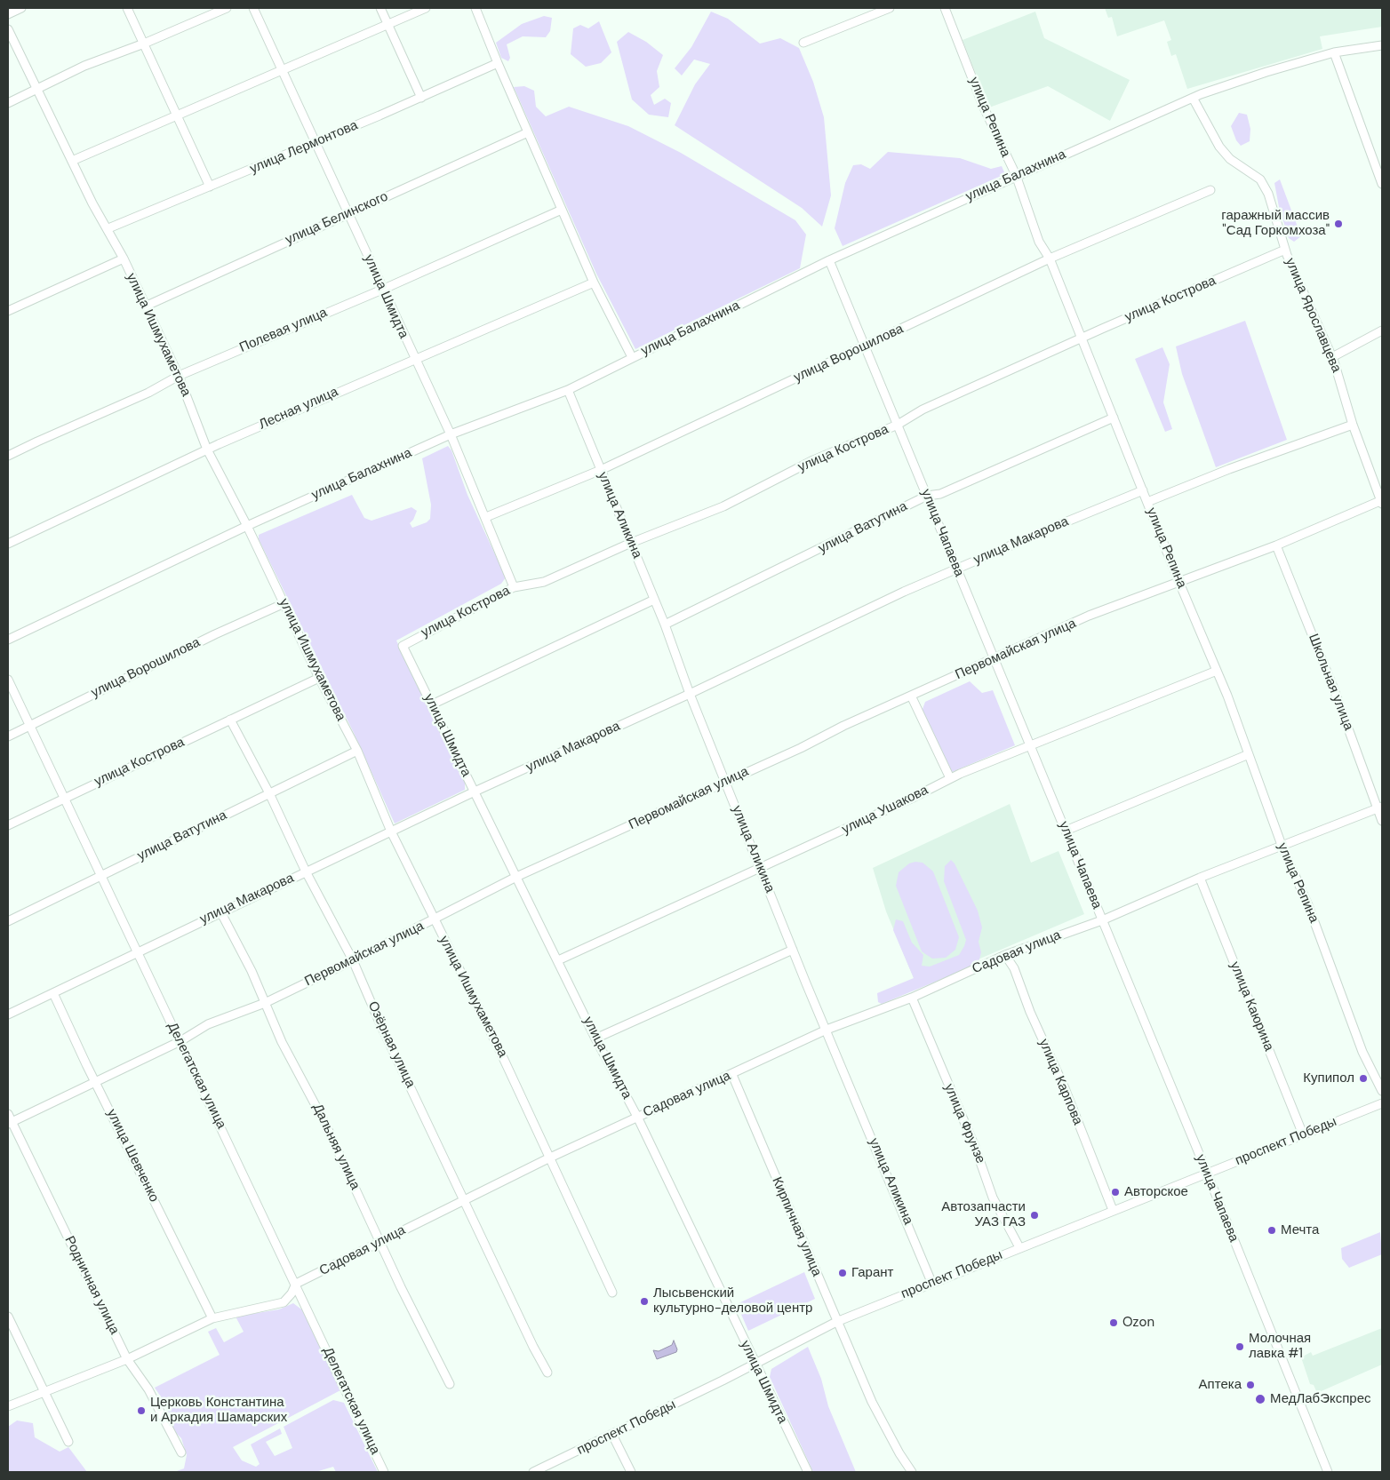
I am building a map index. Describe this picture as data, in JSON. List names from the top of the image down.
{
  "streets": {
    "street": [
      "улица Репина",
      "улица Лермонтова",
      "улица Балахнина",
      "улица Белинского",
      "улица Шмидта",
      "улица Кострова",
      "улица Ярославцева",
      "Полевая улица",
      "улица Ишмухаметова",
      "улица Ворошилова",
      "Лесная улица",
      "улица Аликина",
      "улица Ватутина",
      "улица Чапаева",
      "улица Макарова",
      "Первомайская улица",
      "Школьная улица",
      "улица Ушакова",
      "Садовая улица",
      "улица Каюрина",
      "Озёрная улица",
      "Делегатская улица",
      "улица Карпова",
      "улица Фрунзе",
      "проспект Победы",
      "Дальняя улица",
      "улица Шевченко",
      "Кирпичная улица",
      "Родничная улица"
    ]
  },
  "crossings": [
    ["улица Репина", "улица Балахнина"],
    ["улица Репина", "улица Кострова"],
    ["улица Репина", "улица Ворошилова"],
    ["улица Репина", "улица Ватутина"],
    ["улица Репина", "улица Макарова"],
    ["улица Репина", "Первомайская улица"],
    ["улица Репина", "улица Ушакова"],
    ["улица Репина", "Садовая улица"],
    ["улица Лермонтова", "улица Шмидта"],
    ["улица Лермонтова", "улица Ишмухаметова"],
    ["улица Балахнина", "улица Шмидта"],
    ["улица Балахнина", "улица Ярославцева"],
    ["улица Балахнина", "улица Ишмухаметова"],
    ["улица Балахнина", "улица Аликина"],
    ["улица Балахнина", "улица Чапаева"],
    ["улица Белинского", "улица Шмидта"],
    ["улица Белинского", "улица Ишмухаметова"],
    ["улица Шмидта", "улица Кострова"],
    ["улица Шмидта", "Полевая улица"],
    ["улица Шмидта", "улица Ворошилова"],
    ["улица Шмидта", "Лесная улица"],
    ["улица Шмидта", "улица Макарова"],
    ["улица Шмидта", "Первомайская улица"],
    ["улица Шмидта", "улица Ушакова"],
    ["улица Шмидта", "Садовая улица"],
    ["улица Шмидта", "проспект Победы"],
    ["улица Кострова", "улица Ярославцева"],
    ["улица Кострова", "улица Ишмухаметова"],
    ["улица Кострова", "улица Аликина"],
    ["улица Кострова", "улица Чапаева"],
    ["улица Кострова", "Озёрная улица"],
    ["улица Кострова", "Делегатская улица"],
    ["улица Ярославцева", "Первомайская улица"],
    ["Полевая улица", "улица Ишмухаметова"],
    ["улица Ишмухаметова", "улица Ворошилова"],
    ["улица Ишмухаметова", "Лесная улица"],
    ["улица Ишмухаметова", "улица Ватутина"],
    ["улица Ишмухаметова", "улица Макарова"],
    ["улица Ишмухаметова", "Первомайская улица"],
    ["улица Ишмухаметова", "Садовая улица"],
    ["улица Ворошилова", "улица Аликина"],
    ["улица Ворошилова", "улица Чапаева"],
    ["улица Ворошилова", "Делегатская улица"],
    ["улица Аликина", "улица Ватутина"],
    ["улица Аликина", "улица Макарова"],
    ["улица Аликина", "Первомайская улица"],
    ["улица Аликина", "улица Ушакова"],
    ["улица Аликина", "Садовая улица"],
    ["улица Аликина", "проспект Победы"],
    ["улица Ватутина", "улица Чапаева"],
    ["улица Ватутина", "Озёрная улица"],
    ["улица Ватутина", "Делегатская улица"],
    ["улица Чапаева", "улица Макарова"],
    ["улица Чапаева", "Первомайская улица"],
    ["улица Чапаева", "улица Ушакова"],
    ["улица Чапаева", "Садовая улица"],
    ["улица Чапаева", "проспект Победы"],
    ["улица Макарова", "Озёрная улица"],
    ["улица Макарова", "Делегатская улица"],
    ["улица Макарова", "Дальняя улица"],
    ["улица Макарова", "улица Шевченко"],
    ["Первомайская улица", "Школьная улица"],
    ["Первомайская улица", "Озёрная улица"],
    ["Первомайская улица", "Делегатская улица"],
    ["Первомайская улица", "Дальняя улица"],
    ["Первомайская улица", "улица Шевченко"],
    ["Первомайская улица", "Родничная улица"],
    ["Школьная улица", "Садовая улица"],
    ["Садовая улица", "улица Каюрина"],
    ["Садовая улица", "Озёрная улица"],
    ["Садовая улица", "Делегатская улица"],
    ["Садовая улица", "улица Карпова"],
    ["Садовая улица", "улица Фрунзе"],
    ["Садовая улица", "Дальняя улица"],
    ["Садовая улица", "улица Шевченко"],
    ["Садовая улица", "Кирпичная улица"],
    ["Садовая улица", "Родничная улица"],
    ["улица Каюрина", "проспект Победы"],
    ["улица Карпова", "проспект Победы"],
    ["улица Фрунзе", "проспект Победы"],
    ["проспект Победы", "Кирпичная улица"]
  ],
  "places": [
    "гаражный массив \"Сад Горкомхоза\"",
    "Купипол",
    "Авторское",
    "Автозапчасти УАЗ ГАЗ",
    "Мечта",
    "Гарант",
    "Лысьвенский культурно-деловой центр",
    "Ozon",
    "Молочная лавка #1",
    "Аптека",
    "МедЛабЭкспрес",
    "Церковь Константина и Аркадия Шамарских"
  ]
}
